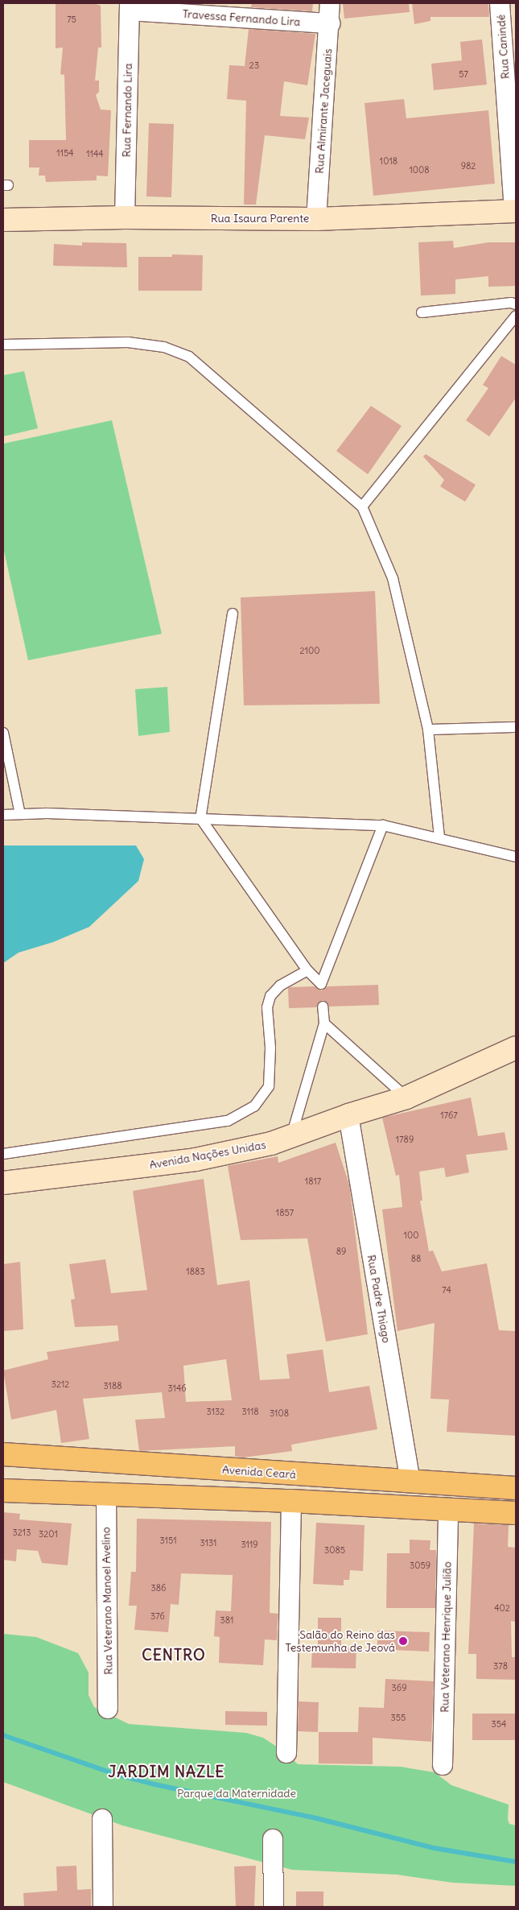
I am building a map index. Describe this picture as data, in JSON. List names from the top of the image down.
{
  "streets": {
    "main road": ["Avenida Ceará"],
    "street": [
      "Travessa Fernando Lira",
      "Rua Canindé",
      "Rua Fernando Lira",
      "Rua Almirante Jaceguais",
      "Rua Isaura Parente",
      "Avenida Nações Unidas",
      "Rua Padre Thiago",
      "Rua Veterano Manoel Avelino",
      "Rua Veterano Henrique Julião"
    ]
  },
  "crossings": [
    ["Travessa Fernando Lira", "Rua Fernando Lira"],
    ["Travessa Fernando Lira", "Rua Almirante Jaceguais"],
    ["Rua Canindé", "Rua Isaura Parente"],
    ["Rua Fernando Lira", "Rua Isaura Parente"],
    ["Rua Almirante Jaceguais", "Rua Isaura Parente"],
    ["Avenida Nações Unidas", "Rua Padre Thiago"],
    ["Rua Padre Thiago", "Avenida Ceará"]
  ],
  "districts": ["CENTRO", "JARDIM NAZLE"],
  "parks": ["Parque da Maternidade"],
  "places": ["Salão do Reino das Testemunha de Jeová"],
  "house_numbers": [
    "75",
    "23",
    "57",
    "1154",
    "1144",
    "1018",
    "982",
    "1008",
    "2100",
    "1767",
    "1789",
    "1817",
    "1857",
    "100",
    "89",
    "88",
    "1883",
    "74",
    "3212",
    "3188",
    "3146",
    "3132",
    "3118",
    "3108",
    "3213",
    "3201",
    "3151",
    "3131",
    "3119",
    "3085",
    "3059",
    "386",
    "402",
    "376",
    "381",
    "378",
    "369",
    "355",
    "354"
  ]
}
